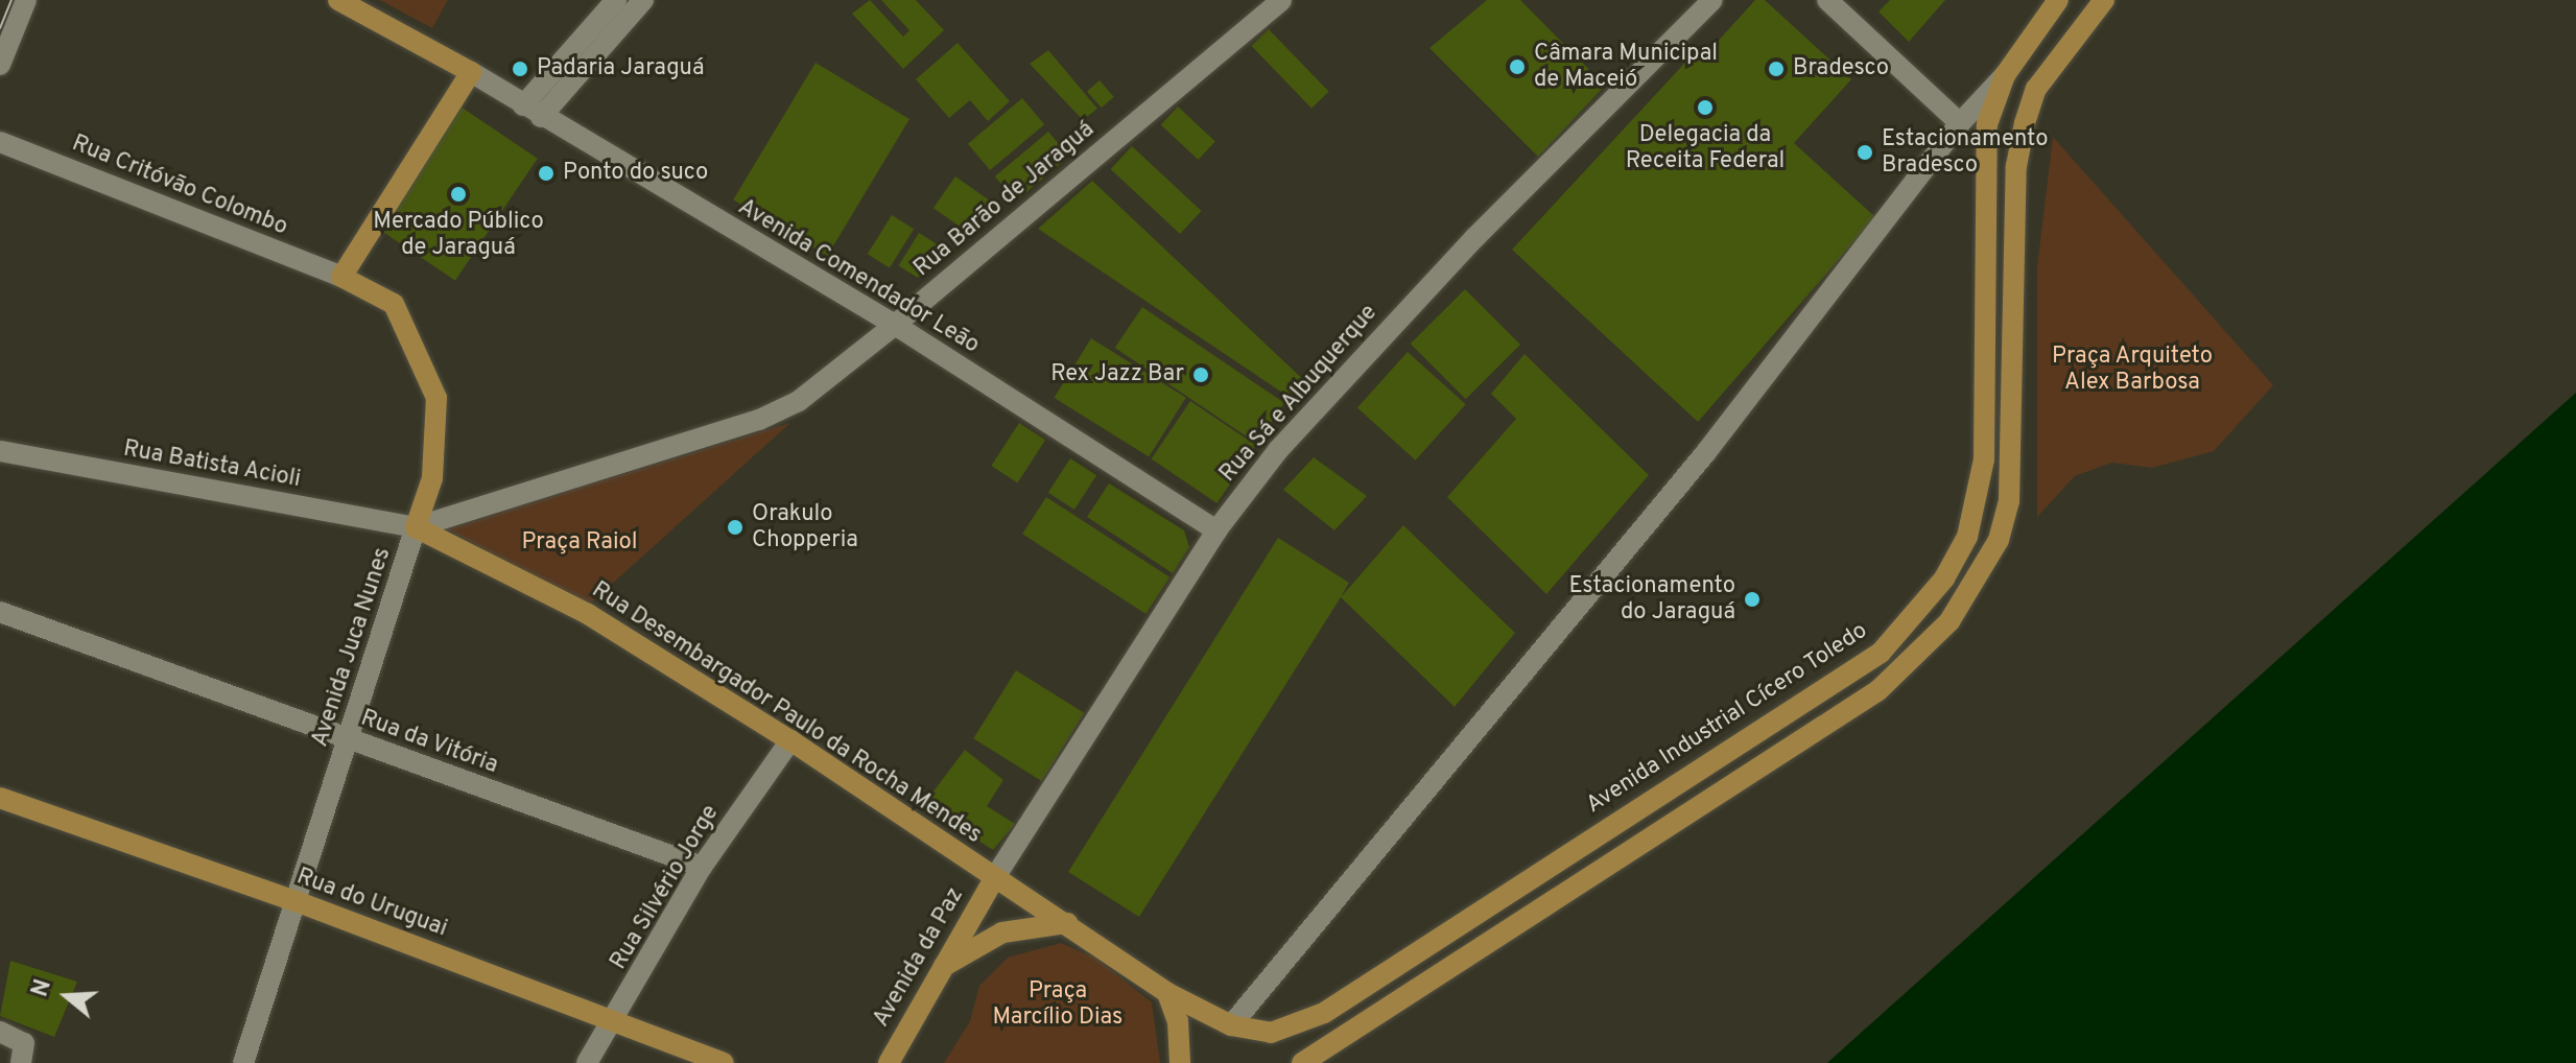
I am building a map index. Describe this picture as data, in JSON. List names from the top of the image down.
{
  "streets": {
    "main road": [
      "Avenida Comendador Leão",
      "Avenida Juca Nunes",
      "Rua Desembargador Paulo da Rocha Mendes",
      "Avenida Industrial Cícero Toledo",
      "Rua do Uruguai",
      "Avenida da Paz"
    ],
    "street": [
      "Rua Critóvão Colombo",
      "Rua Barão de Jaraguá",
      "Rua Sá e Albuquerque",
      "Rua Batista Acioli",
      "Rua da Vitória",
      "Rua Silvério Jorge"
    ]
  },
  "crossings": [
    ["Rua Critóvão Colombo", "Avenida Juca Nunes"],
    ["Rua Barão de Jaraguá", "Avenida Comendador Leão"],
    ["Rua Barão de Jaraguá", "Rua Batista Acioli"],
    ["Rua Barão de Jaraguá", "Avenida Juca Nunes"],
    ["Rua Barão de Jaraguá", "Rua Desembargador Paulo da Rocha Mendes"],
    ["Avenida Comendador Leão", "Rua Sá e Albuquerque"],
    ["Rua Sá e Albuquerque", "Rua Desembargador Paulo da Rocha Mendes"],
    ["Rua Sá e Albuquerque", "Avenida da Paz"],
    ["Rua Batista Acioli", "Avenida Juca Nunes"],
    ["Rua Batista Acioli", "Rua Desembargador Paulo da Rocha Mendes"],
    ["Avenida Juca Nunes", "Rua Desembargador Paulo da Rocha Mendes"],
    ["Avenida Juca Nunes", "Rua da Vitória"],
    ["Avenida Juca Nunes", "Rua do Uruguai"],
    ["Rua Desembargador Paulo da Rocha Mendes", "Avenida Industrial Cícero Toledo"],
    ["Rua Desembargador Paulo da Rocha Mendes", "Rua Silvério Jorge"],
    ["Rua Desembargador Paulo da Rocha Mendes", "Avenida da Paz"],
    ["Rua da Vitória", "Rua Silvério Jorge"],
    ["Rua Silvério Jorge", "Rua do Uruguai"]
  ],
  "parks": ["Praça Arquiteto Alex Barbosa", "Praça Raiol", "Praça Marcílio Dias"],
  "places": [
    "Câmara Municipal de Maceió",
    "Padaria Jaraguá",
    "Bradesco",
    "Delegacia da Receita Federal",
    "Estacionamento Bradesco",
    "Ponto do suco",
    "Mercado Público de Jaraguá",
    "Rex Jazz Bar",
    "Orakulo Chopperia",
    "Estacionamento do Jaraguá"
  ],
  "north": "left"
}
